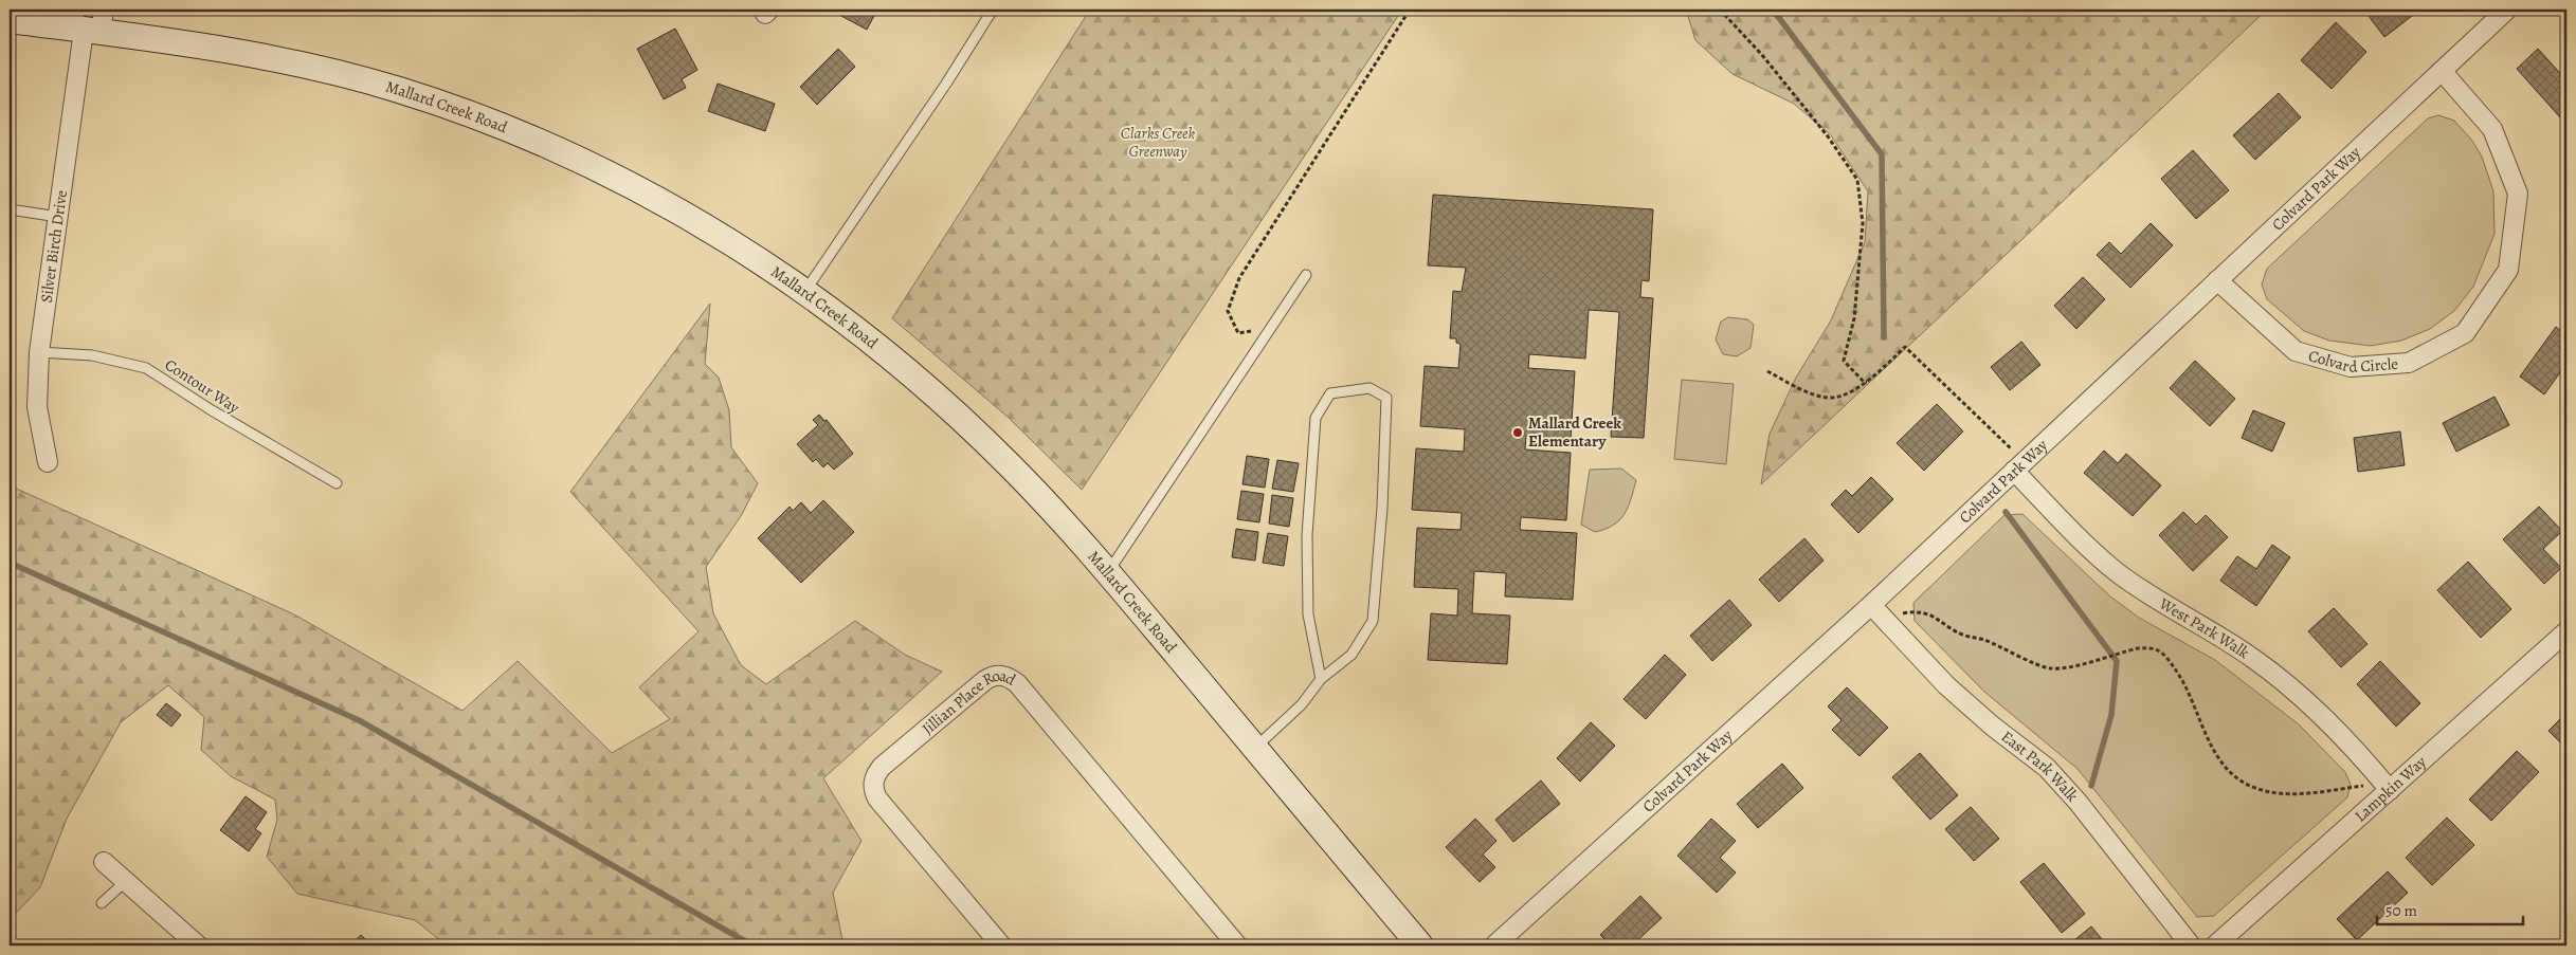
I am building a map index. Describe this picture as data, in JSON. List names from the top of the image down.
{
  "streets": {
    "main road": ["Mallard Creek Road"],
    "street": [
      "Colvard Park Way",
      "Silver Birch Drive",
      "Colvard Circle",
      "West Park Walk",
      "Jillian Place Road",
      "East Park Walk",
      "Lampkin Way"
    ],
    "lane": ["Contour Way"]
  },
  "crossings": [
    ["Mallard Creek Road", "Silver Birch Drive"],
    ["Colvard Park Way", "Colvard Circle"],
    ["Colvard Park Way", "West Park Walk"],
    ["Colvard Park Way", "East Park Walk"],
    ["Silver Birch Drive", "Contour Way"],
    ["West Park Walk", "Lampkin Way"]
  ],
  "parks": ["Clarks Creek Greenway"],
  "places": ["Mallard Creek Elementary"],
  "scale_bar": "50 m"
}
